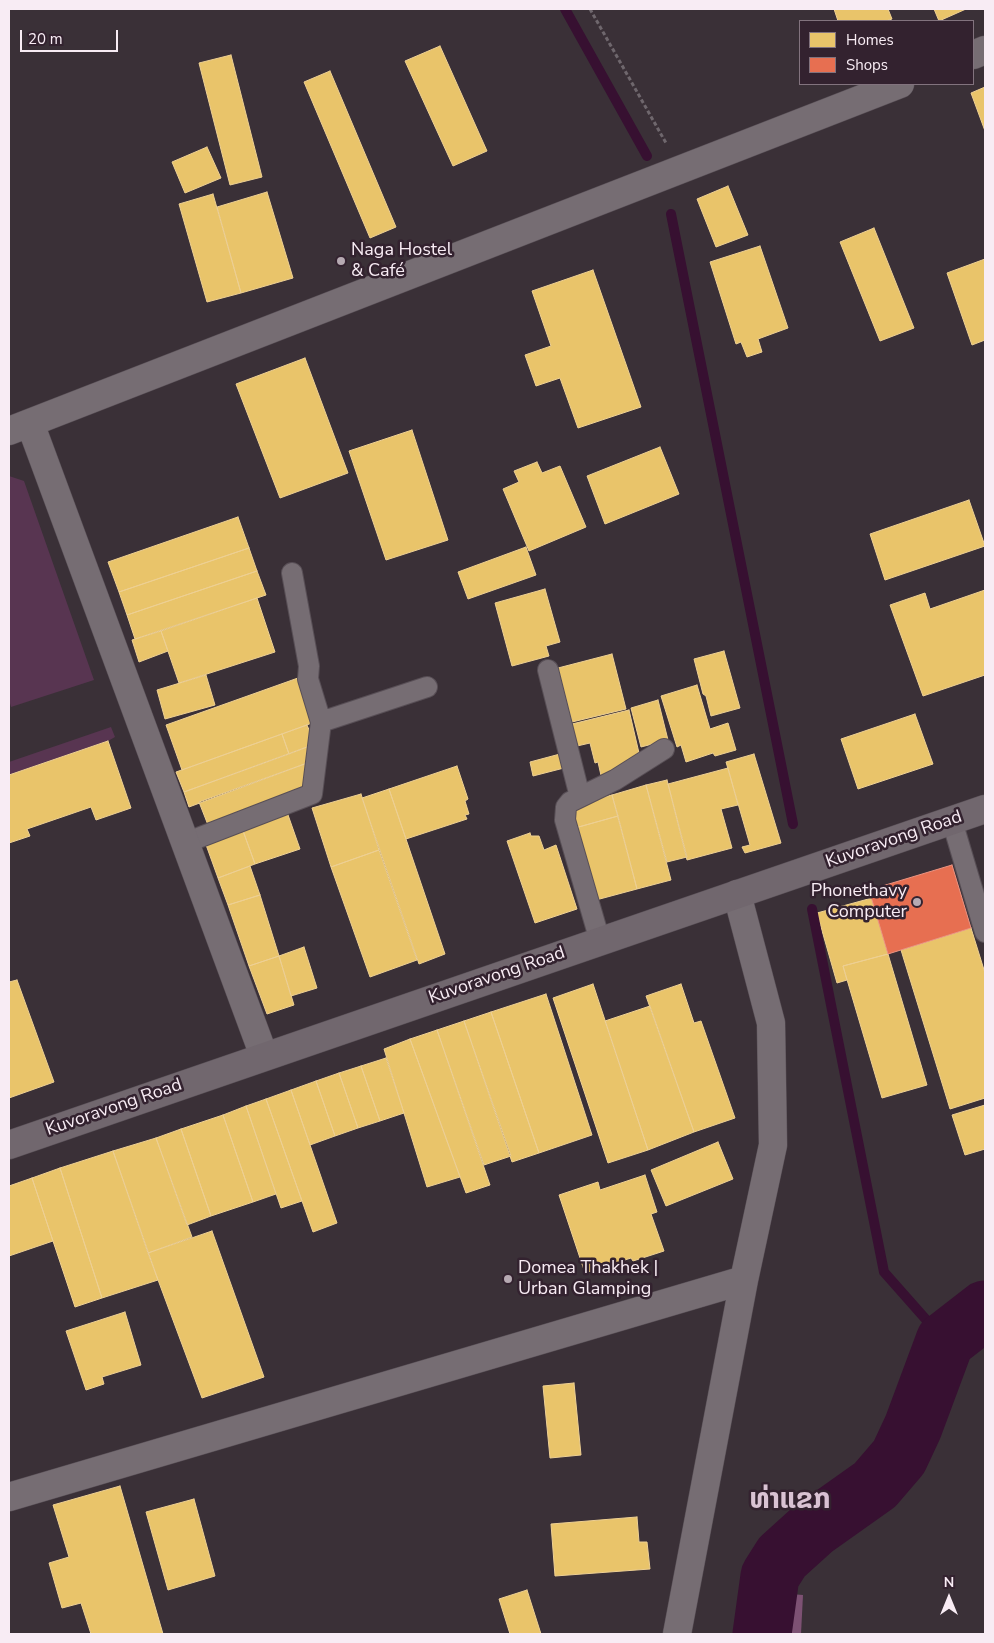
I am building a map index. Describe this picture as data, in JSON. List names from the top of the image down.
{
  "streets": {
    "street": ["Kuvoravong Road"]
  },
  "districts": ["ທ່າແຂກ"],
  "places": ["Naga Hostel & Café", "Phonethavy Computer", "Domea Thakhek | Urban Glamping"],
  "legend": ["Homes", "Shops"],
  "scale_bar": "20 m",
  "north": "top"
}
